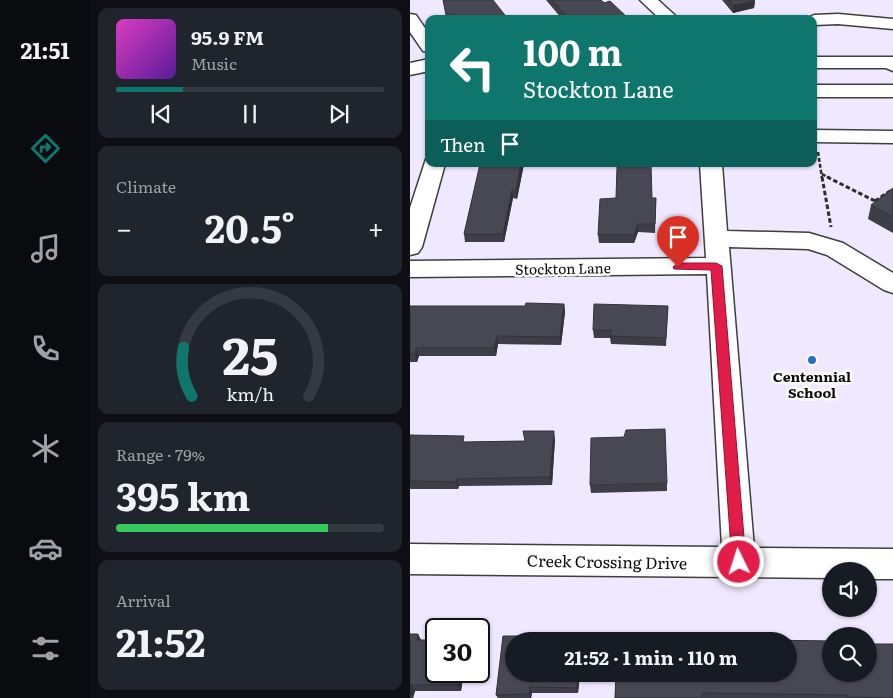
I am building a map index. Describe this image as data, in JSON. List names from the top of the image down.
{
  "streets": {
    "street": ["Stockton Lane", "Creek Crossing Drive"]
  },
  "places": ["Centennial School"],
  "page": {
    "tabs": "21:51",
    "turn": ["100 m", "Stockton Lane"],
    "song": ["95.9 FM", "Music"],
    "then": "Then",
    "tile": [
      "Climate",
      ["Range · 79%", "395 km"],
      ["Arrival", "21:52"]
    ],
    "heat": ["−", "20.5°", "+"],
    "limit": "30",
    "trip": "21:52 · 1 min · 110 m",
    "gauge": ["25", "km/h"]
  }
}
